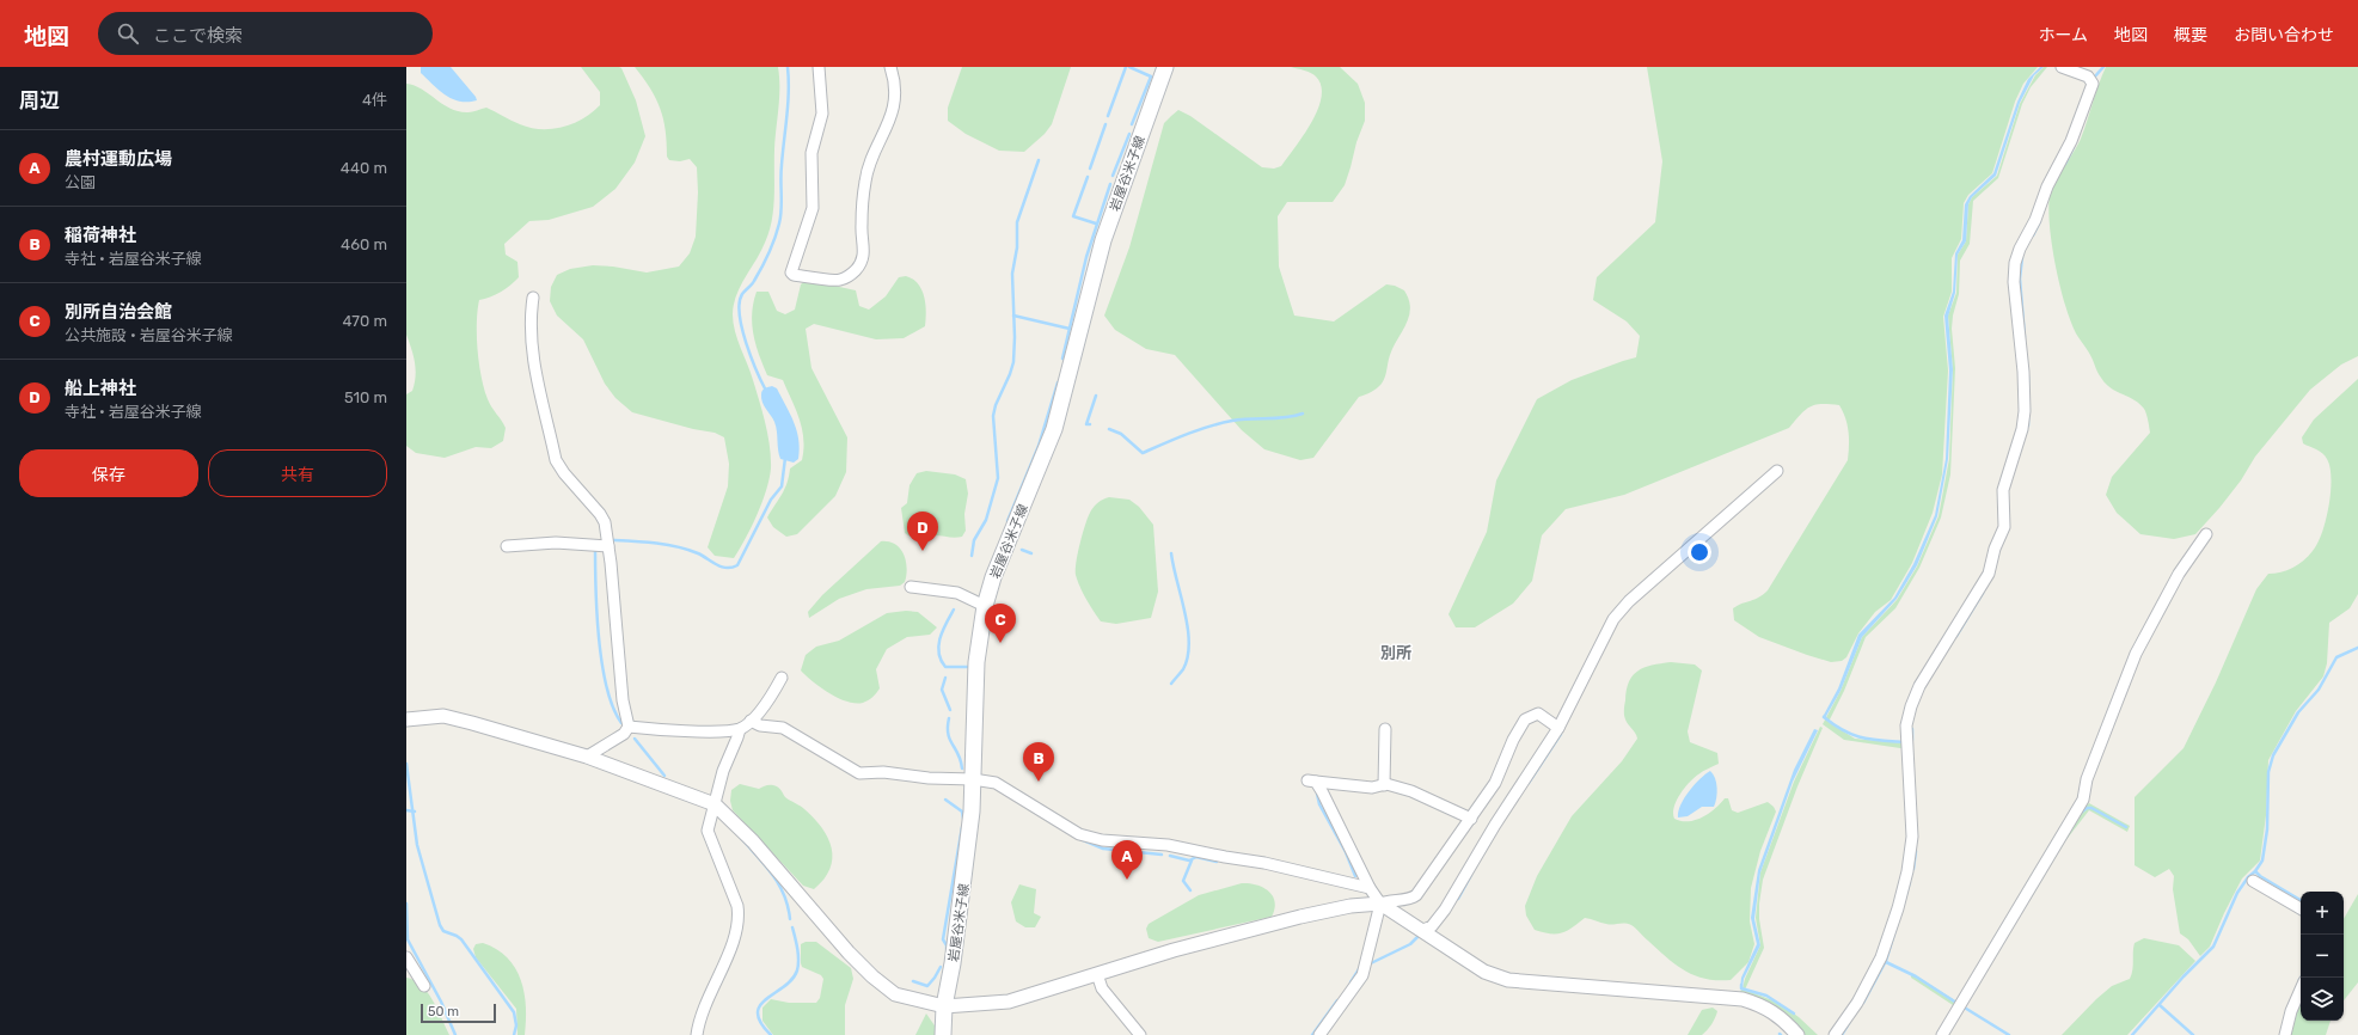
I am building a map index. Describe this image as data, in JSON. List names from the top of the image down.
{
  "streets": {
    "main road": ["岩屋谷米子線"]
  },
  "districts": ["別所"],
  "scale_bar": "50 m",
  "page": {
    "header": "地図",
    "search": "ここで検索",
    "nav": [
      "ホーム",
      "地図",
      "概要",
      "お問い合わせ"
    ],
    "heading": ["周辺", "4件"],
    "list": [
      {
        "mark": "A",
        "name": "農村運動広場",
        "note": "公園",
        "value": "440 m"
      },
      {
        "mark": "B",
        "name": "稲荷神社",
        "note": "寺社 · 岩屋谷米子線",
        "value": "460 m"
      },
      {
        "mark": "C",
        "name": "別所自治会館",
        "note": "公共施設 · 岩屋谷米子線",
        "value": "470 m"
      },
      {
        "mark": "D",
        "name": "船上神社",
        "note": "寺社 · 岩屋谷米子線",
        "value": "510 m"
      }
    ],
    "buttons": ["保存", "共有"],
    "pins": [
      "D",
      "C",
      "B",
      "A"
    ],
    "map_buttons": ["+", "−"],
    "scale": "50 m"
  }
}
